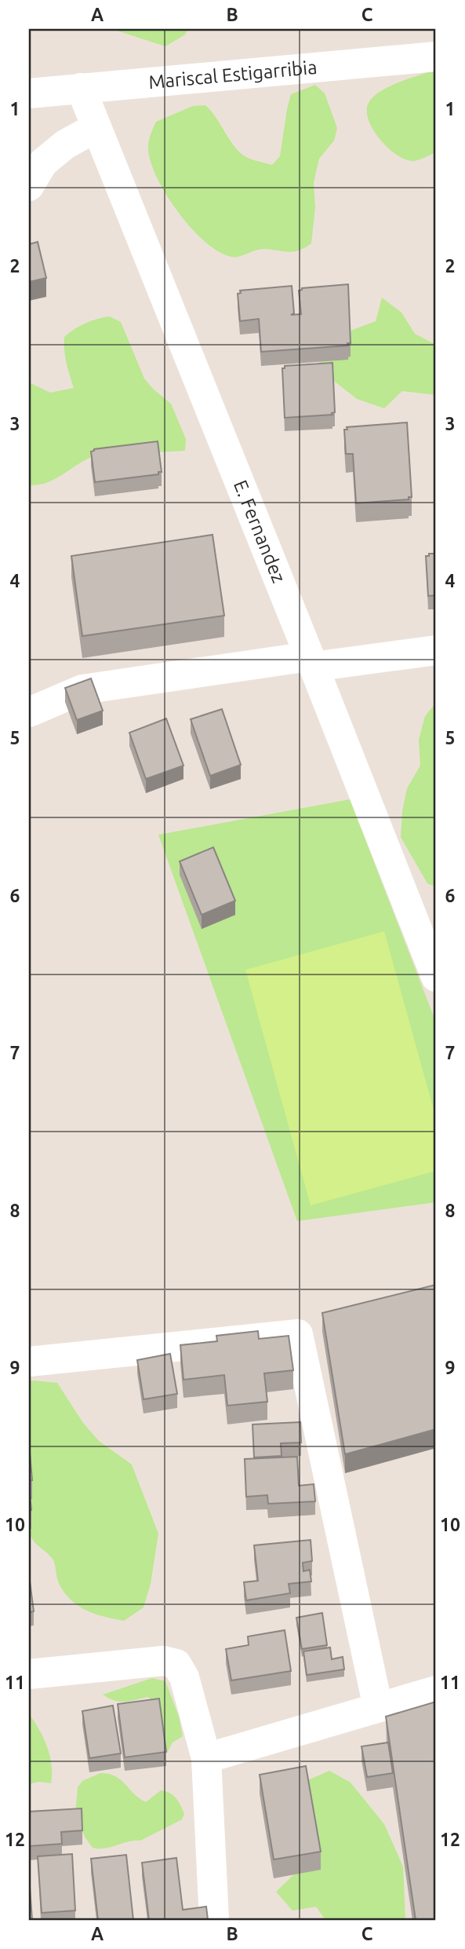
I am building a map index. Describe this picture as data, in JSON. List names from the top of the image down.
{
  "streets": {
    "street": ["Mariscal Estigarribia", "E. Fernandez"]
  },
  "crossings": [
    ["Mariscal Estigarribia", "E. Fernandez"]
  ],
  "grid": {
    "columns": ["A", "B", "C"],
    "rows": [
      "1",
      "2",
      "3",
      "4",
      "5",
      "6",
      "7",
      "8",
      "9",
      "10",
      "11",
      "12"
    ]
  }
}
